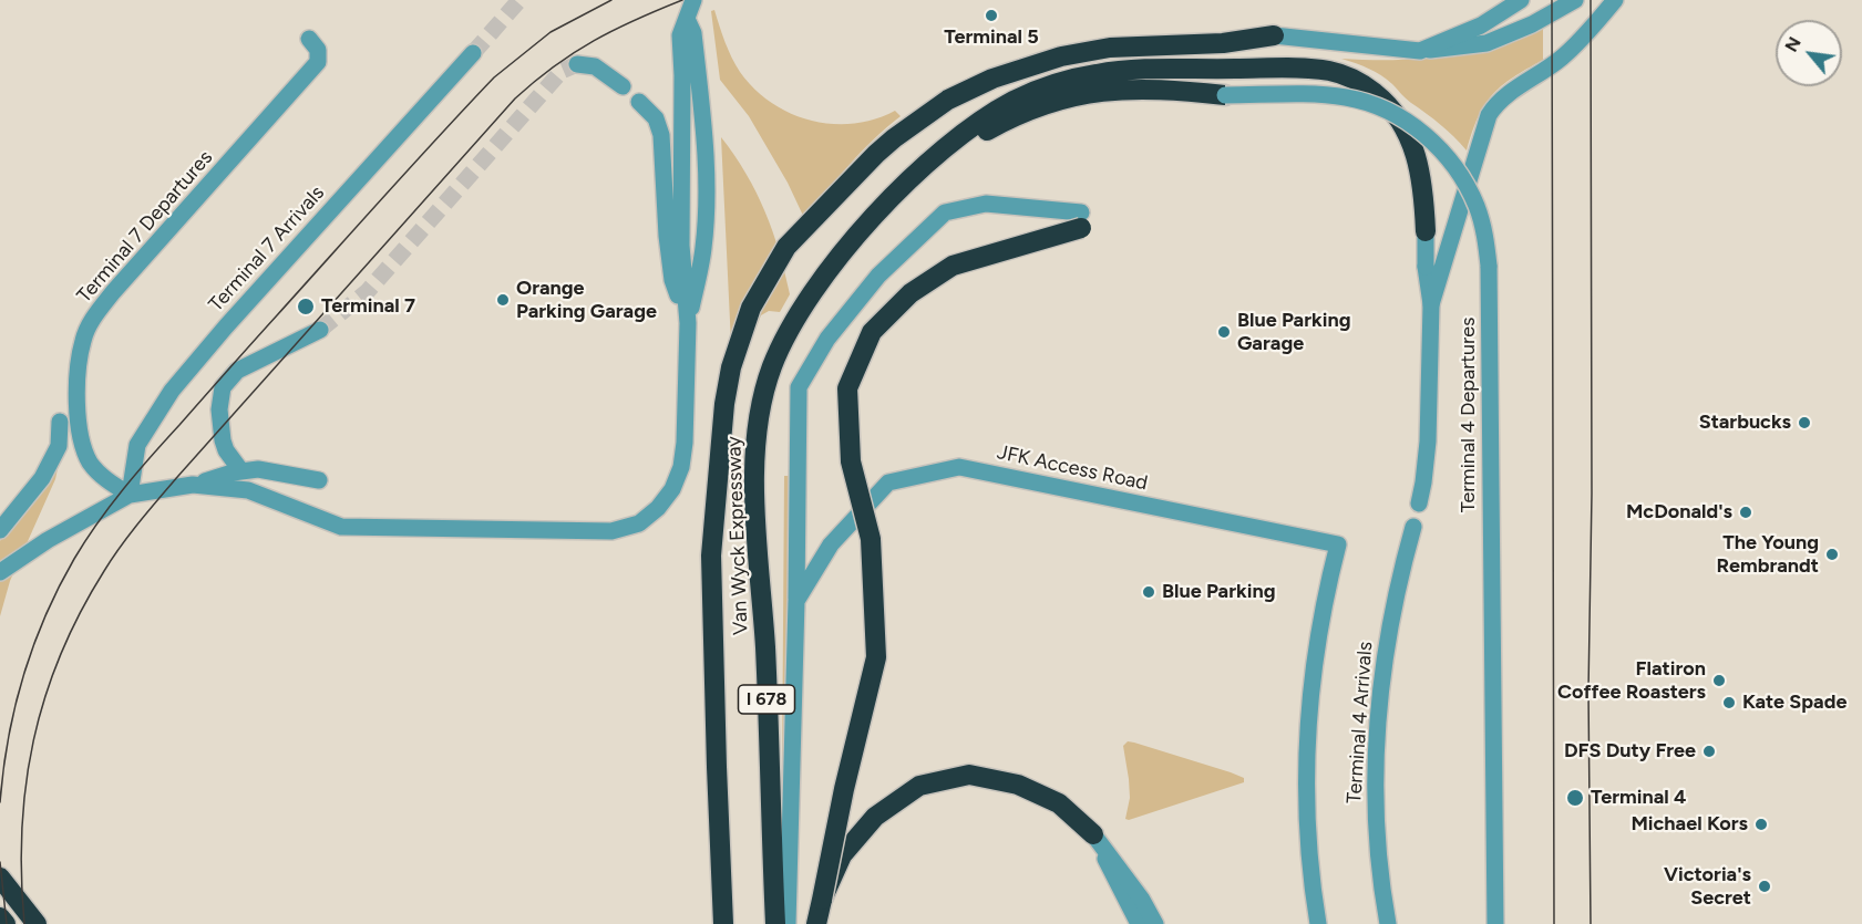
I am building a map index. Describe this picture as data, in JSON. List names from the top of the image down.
{
  "streets": {
    "highway": ["Van Wyck Expressway", "I 678"],
    "street": [
      "Terminal 7 Departures",
      "Terminal 7 Arrivals",
      "Terminal 4 Departures",
      "JFK Access Road",
      "Terminal 4 Arrivals"
    ]
  },
  "crossings": [
    ["Terminal 7 Departures", "Terminal 7 Arrivals"]
  ],
  "places": [
    "Terminal 5",
    "Orange Parking Garage",
    "Terminal 7",
    "Blue Parking Garage",
    "Starbucks",
    "McDonald's",
    "The Young Rembrandt",
    "Blue Parking",
    "Flatiron Coffee Roasters",
    "Kate Spade",
    "DFS Duty Free",
    "Terminal 4",
    "Michael Kors",
    "Victoria's Secret"
  ],
  "north": "top left"
}
